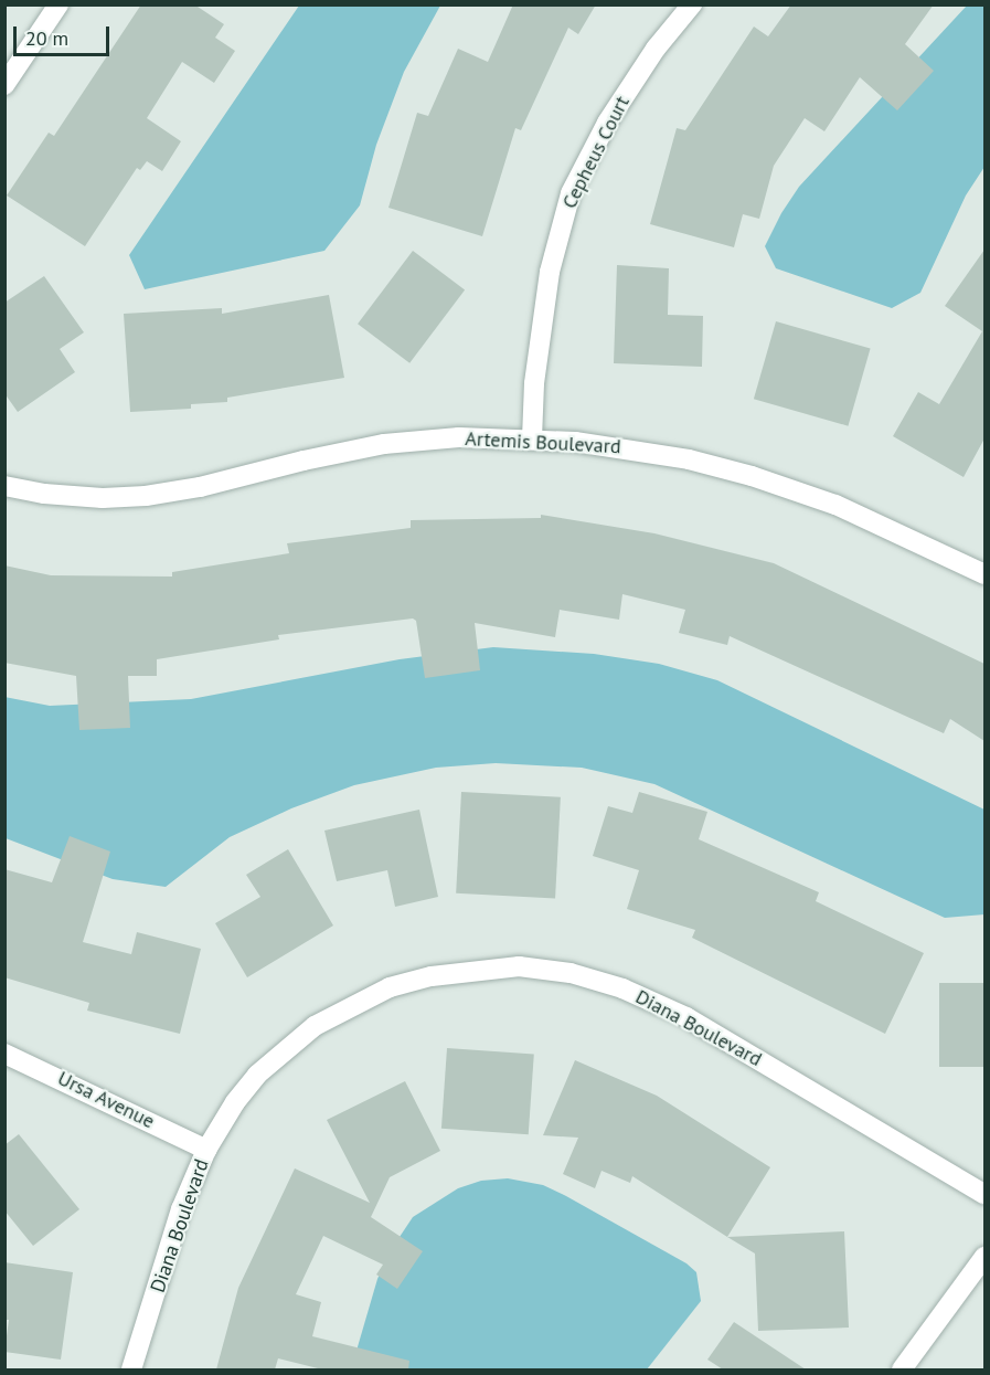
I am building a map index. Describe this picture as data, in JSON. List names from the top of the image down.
{
  "streets": {
    "street": [
      "Cepheus Court",
      "Artemis Boulevard",
      "Diana Boulevard",
      "Ursa Avenue"
    ]
  },
  "crossings": [
    ["Cepheus Court", "Artemis Boulevard"],
    ["Diana Boulevard", "Ursa Avenue"]
  ],
  "scale_bar": "20 m"
}
